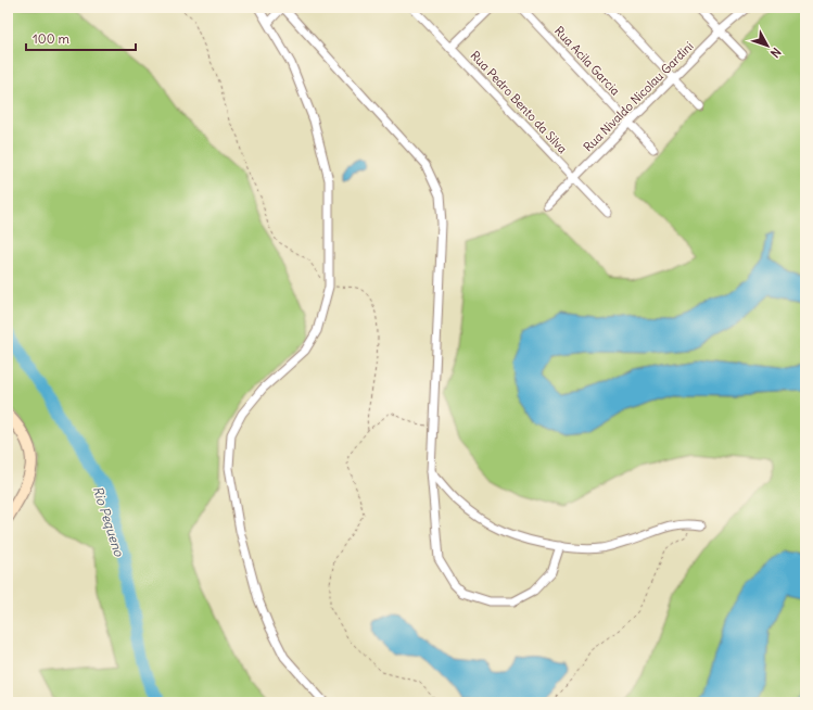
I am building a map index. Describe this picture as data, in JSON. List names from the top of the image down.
{
  "streets": {
    "street": ["Rua Acila Garcia", "Rua Nivaldo Nicolau Gardini", "Rua Pedro Bento da Silva"]
  },
  "crossings": [
    ["Rua Acila Garcia", "Rua Nivaldo Nicolau Gardini"],
    ["Rua Nivaldo Nicolau Gardini", "Rua Pedro Bento da Silva"]
  ],
  "water": ["Rio Pequeno"],
  "scale_bar": "100 m",
  "north": "bottom right"
}
